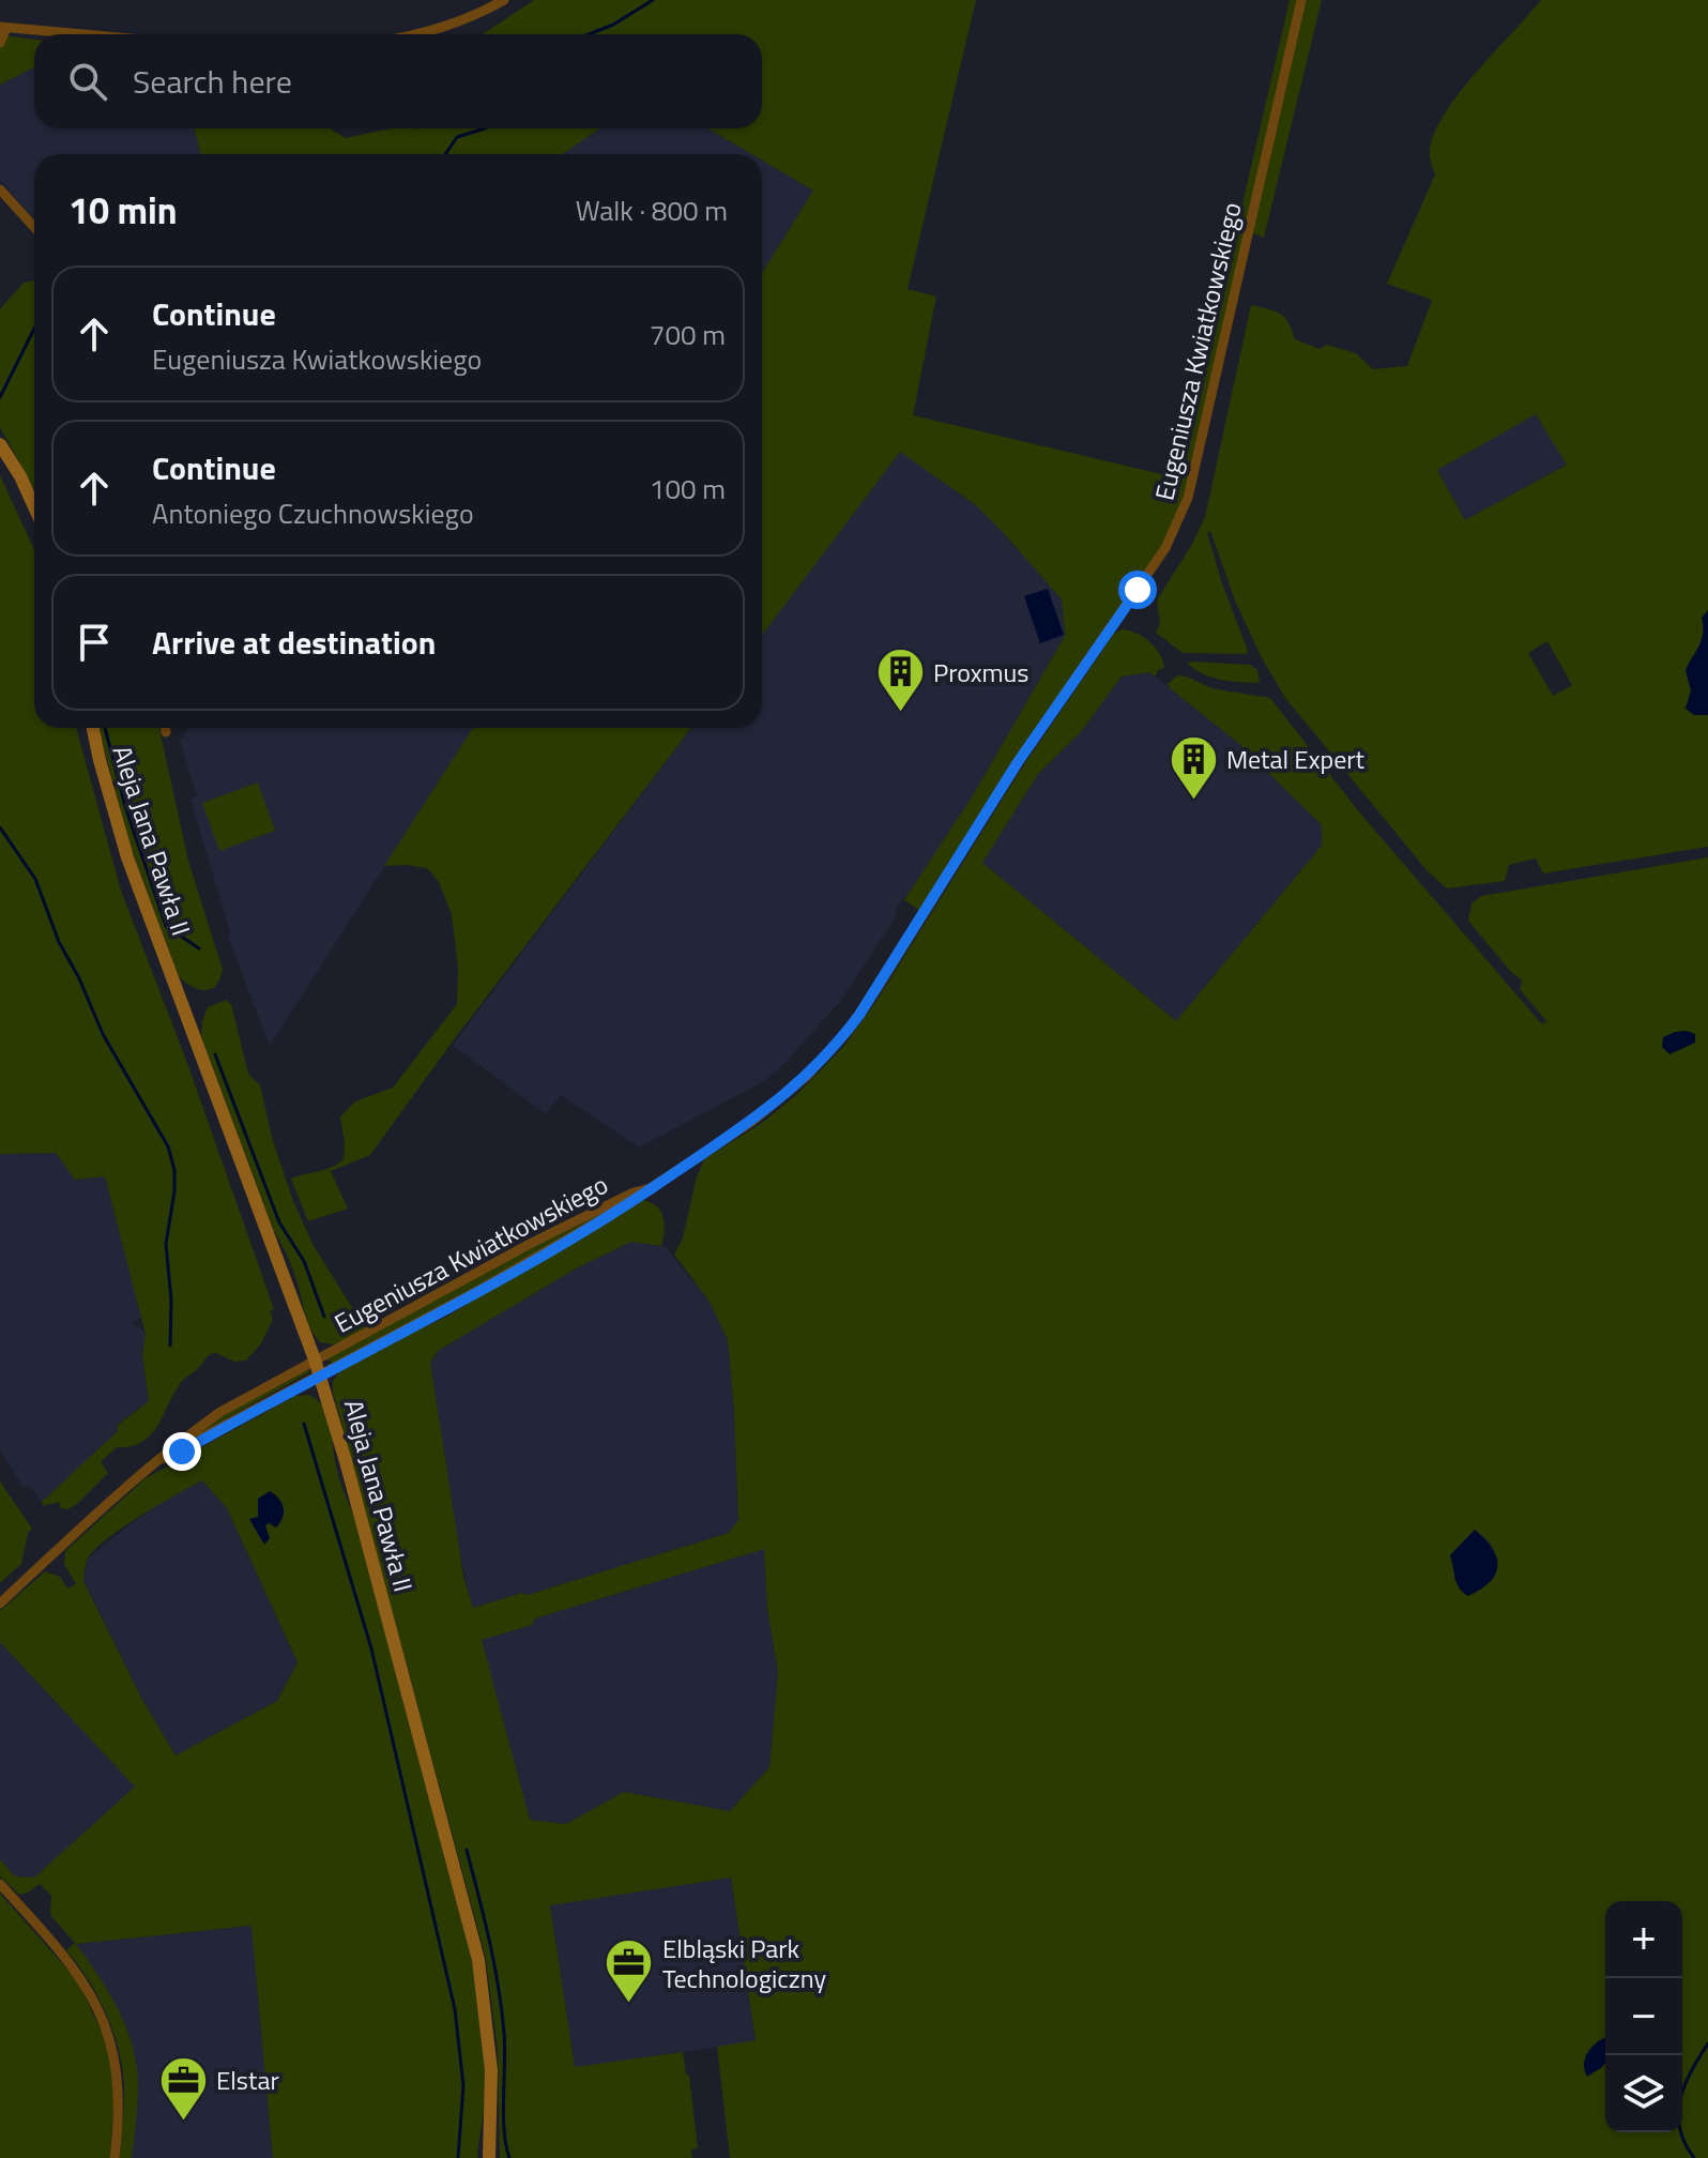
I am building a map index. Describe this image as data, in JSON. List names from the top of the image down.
{
  "streets": {
    "street": ["Eugeniusza Kwiatkowskiego", "Aleja Jana Pawła II"]
  },
  "crossings": [
    ["Eugeniusza Kwiatkowskiego", "Aleja Jana Pawła II"]
  ],
  "places": {
    "building": ["Proxmus", "Metal Expert"],
    "office": ["Elbląski Park Technologiczny", "Elstar"]
  },
  "page": {
    "search": "Search here",
    "heading": ["10 min", "Walk · 800 m"],
    "list": [
      ["Continue", "Eugeniusza Kwiatkowskiego", "700 m"],
      ["Continue", "Antoniego Czuchnowskiego", "100 m"],
      "Arrive at destination"
    ],
    "map_buttons": ["+", "−"]
  }
}
